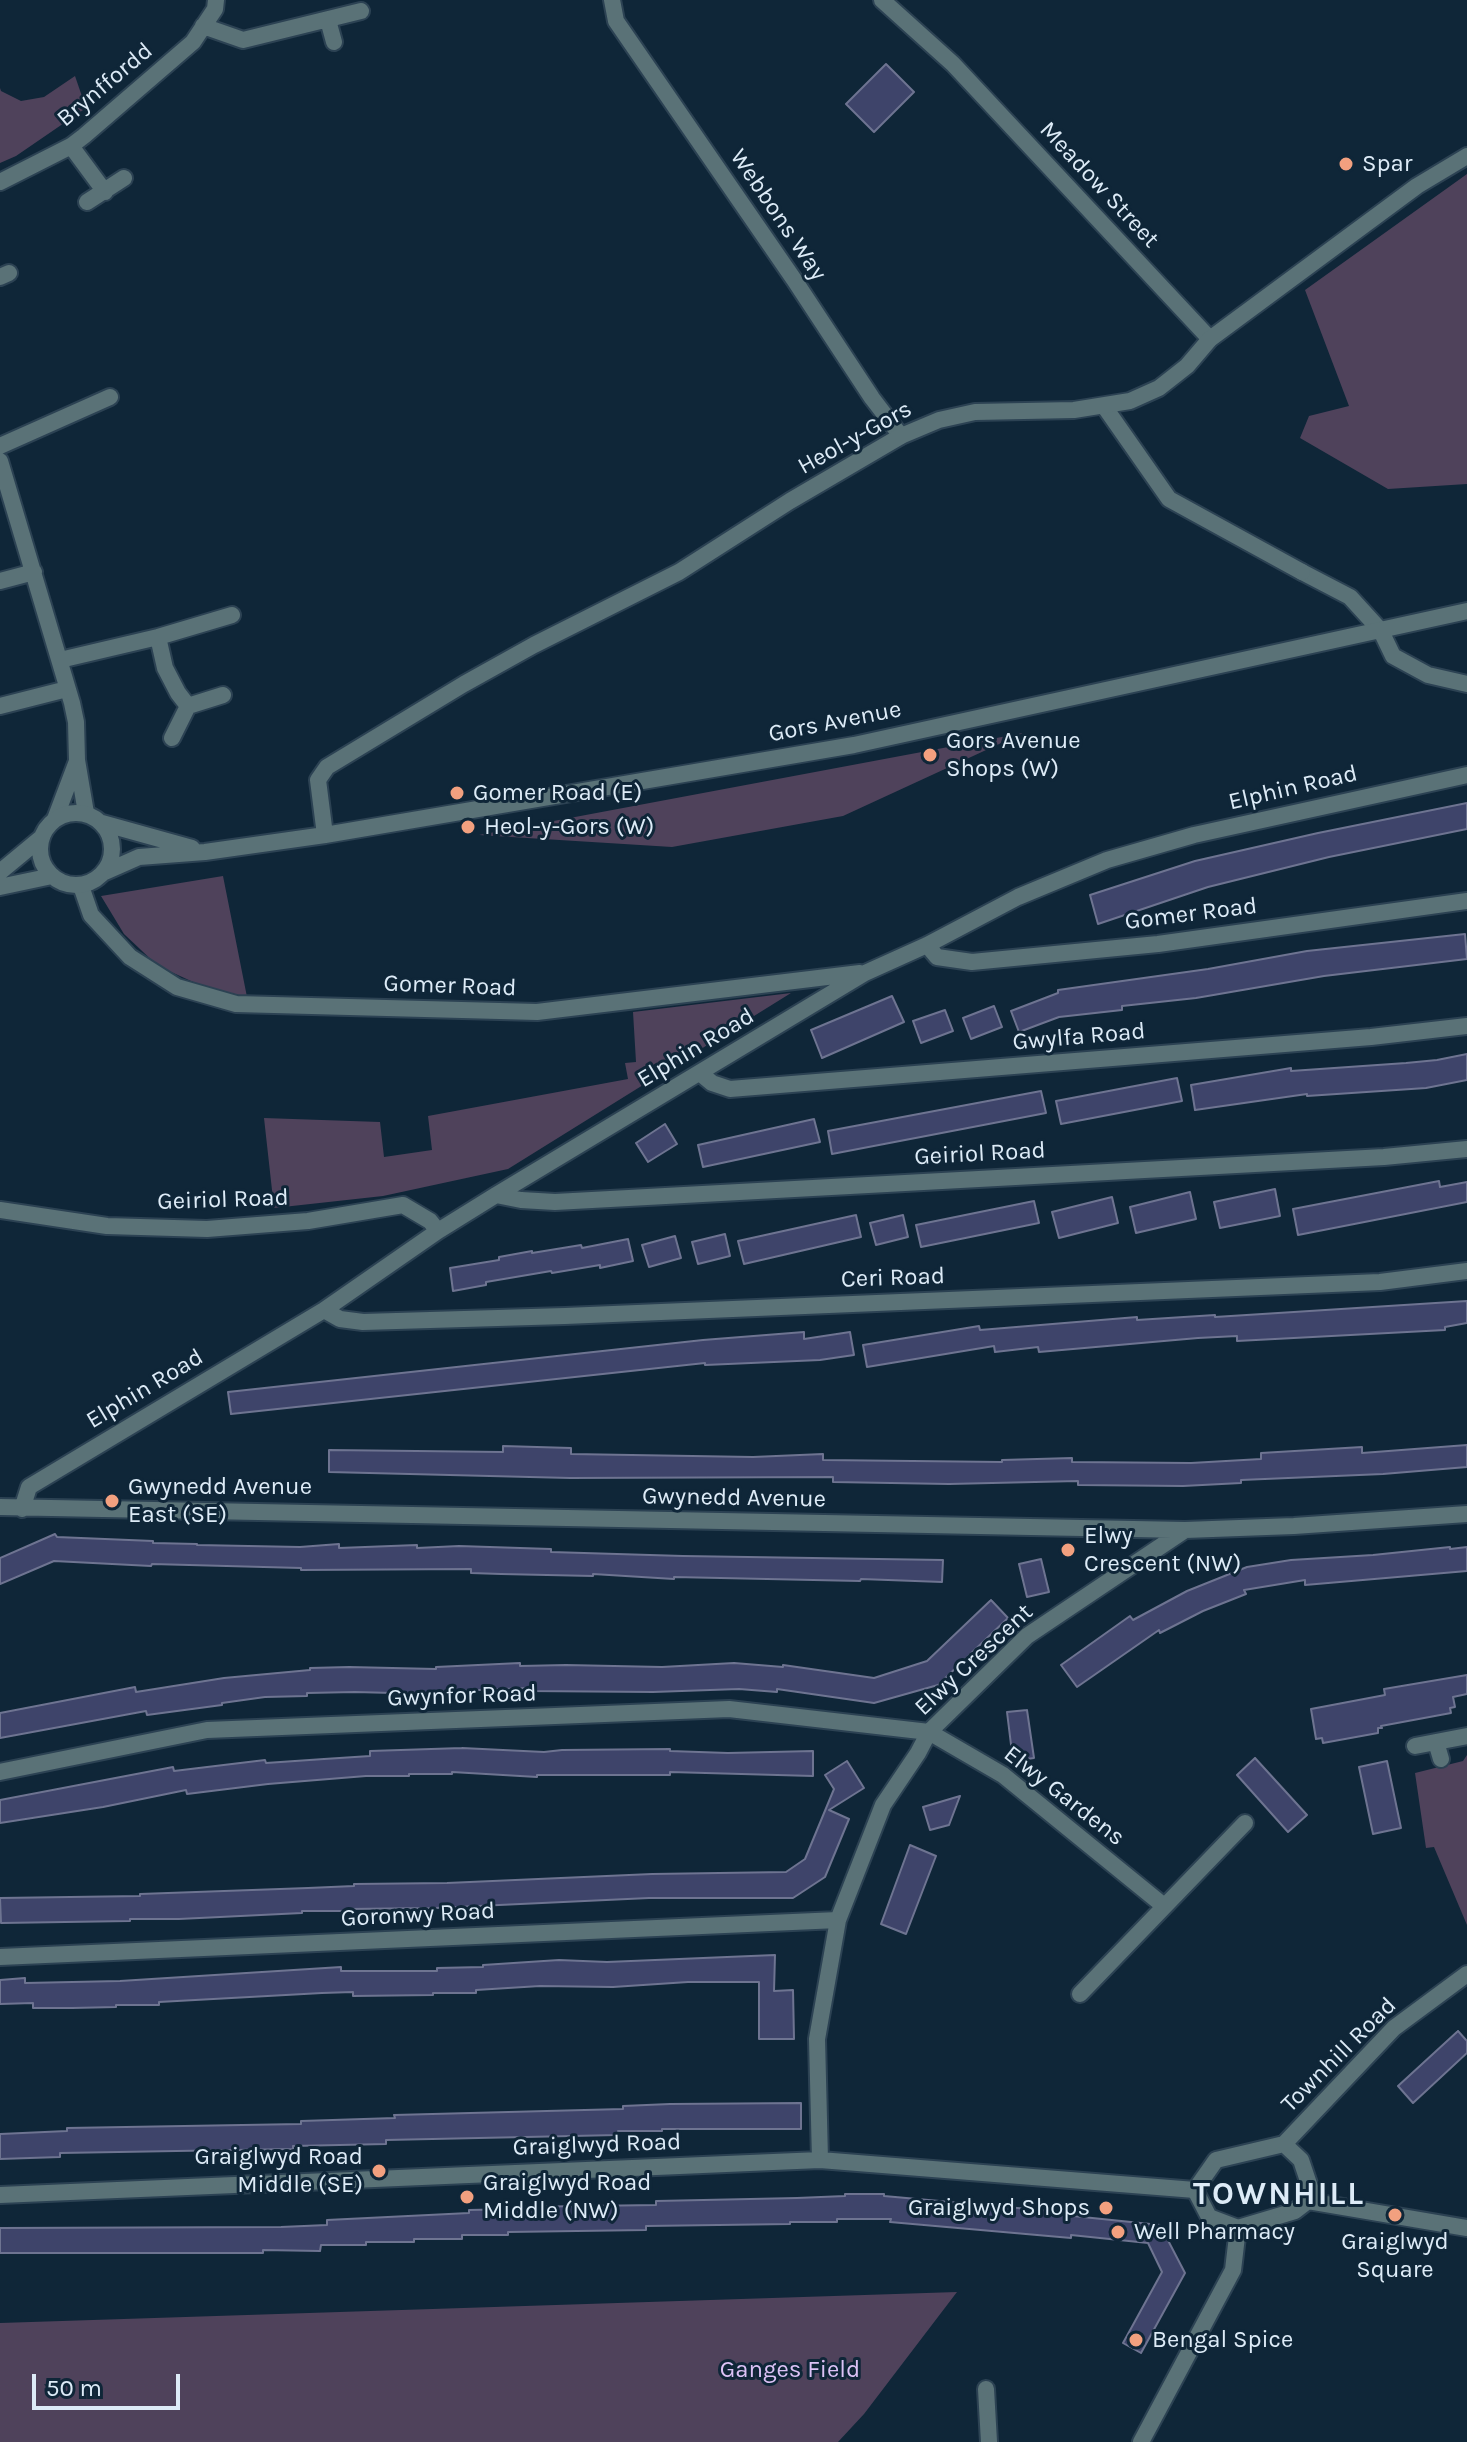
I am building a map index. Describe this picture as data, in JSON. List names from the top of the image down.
{
  "streets": {
    "street": [
      "Brynffordd",
      "Meadow Street",
      "Webbons Way",
      "Heol-y-Gors",
      "Gors Avenue",
      "Elphin Road",
      "Gomer Road",
      "Gwylfa Road",
      "Geiriol Road",
      "Ceri Road",
      "Gwynedd Avenue",
      "Elwy Crescent",
      "Gwynfor Road",
      "Elwy Gardens",
      "Goronwy Road",
      "Townhill Road",
      "Graiglwyd Road"
    ]
  },
  "crossings": [
    ["Meadow Street", "Heol-y-Gors"],
    ["Webbons Way", "Heol-y-Gors"],
    ["Heol-y-Gors", "Gors Avenue"],
    ["Gors Avenue", "Gomer Road"],
    ["Elphin Road", "Gomer Road"],
    ["Elphin Road", "Gwylfa Road"],
    ["Elphin Road", "Geiriol Road"],
    ["Elphin Road", "Ceri Road"],
    ["Elphin Road", "Gwynedd Avenue"],
    ["Gwynedd Avenue", "Elwy Crescent"],
    ["Elwy Crescent", "Gwynfor Road"],
    ["Elwy Crescent", "Elwy Gardens"],
    ["Elwy Crescent", "Goronwy Road"],
    ["Elwy Crescent", "Graiglwyd Road"],
    ["Gwynfor Road", "Elwy Gardens"],
    ["Townhill Road", "Graiglwyd Road"]
  ],
  "districts": ["TOWNHILL"],
  "parks": ["Ganges Field"],
  "places": [
    "Spar",
    "Gors Avenue Shops (W)",
    "Gomer Road (E)",
    "Heol-y-Gors (W)",
    "Gwynedd Avenue East (SE)",
    "Elwy Crescent (NW)",
    "Graiglwyd Road Middle (SE)",
    "Graiglwyd Road Middle (NW)",
    "Graiglwyd Shops",
    "Graiglwyd Square",
    "Well Pharmacy",
    "Bengal Spice"
  ],
  "scale_bar": "50 m"
}
